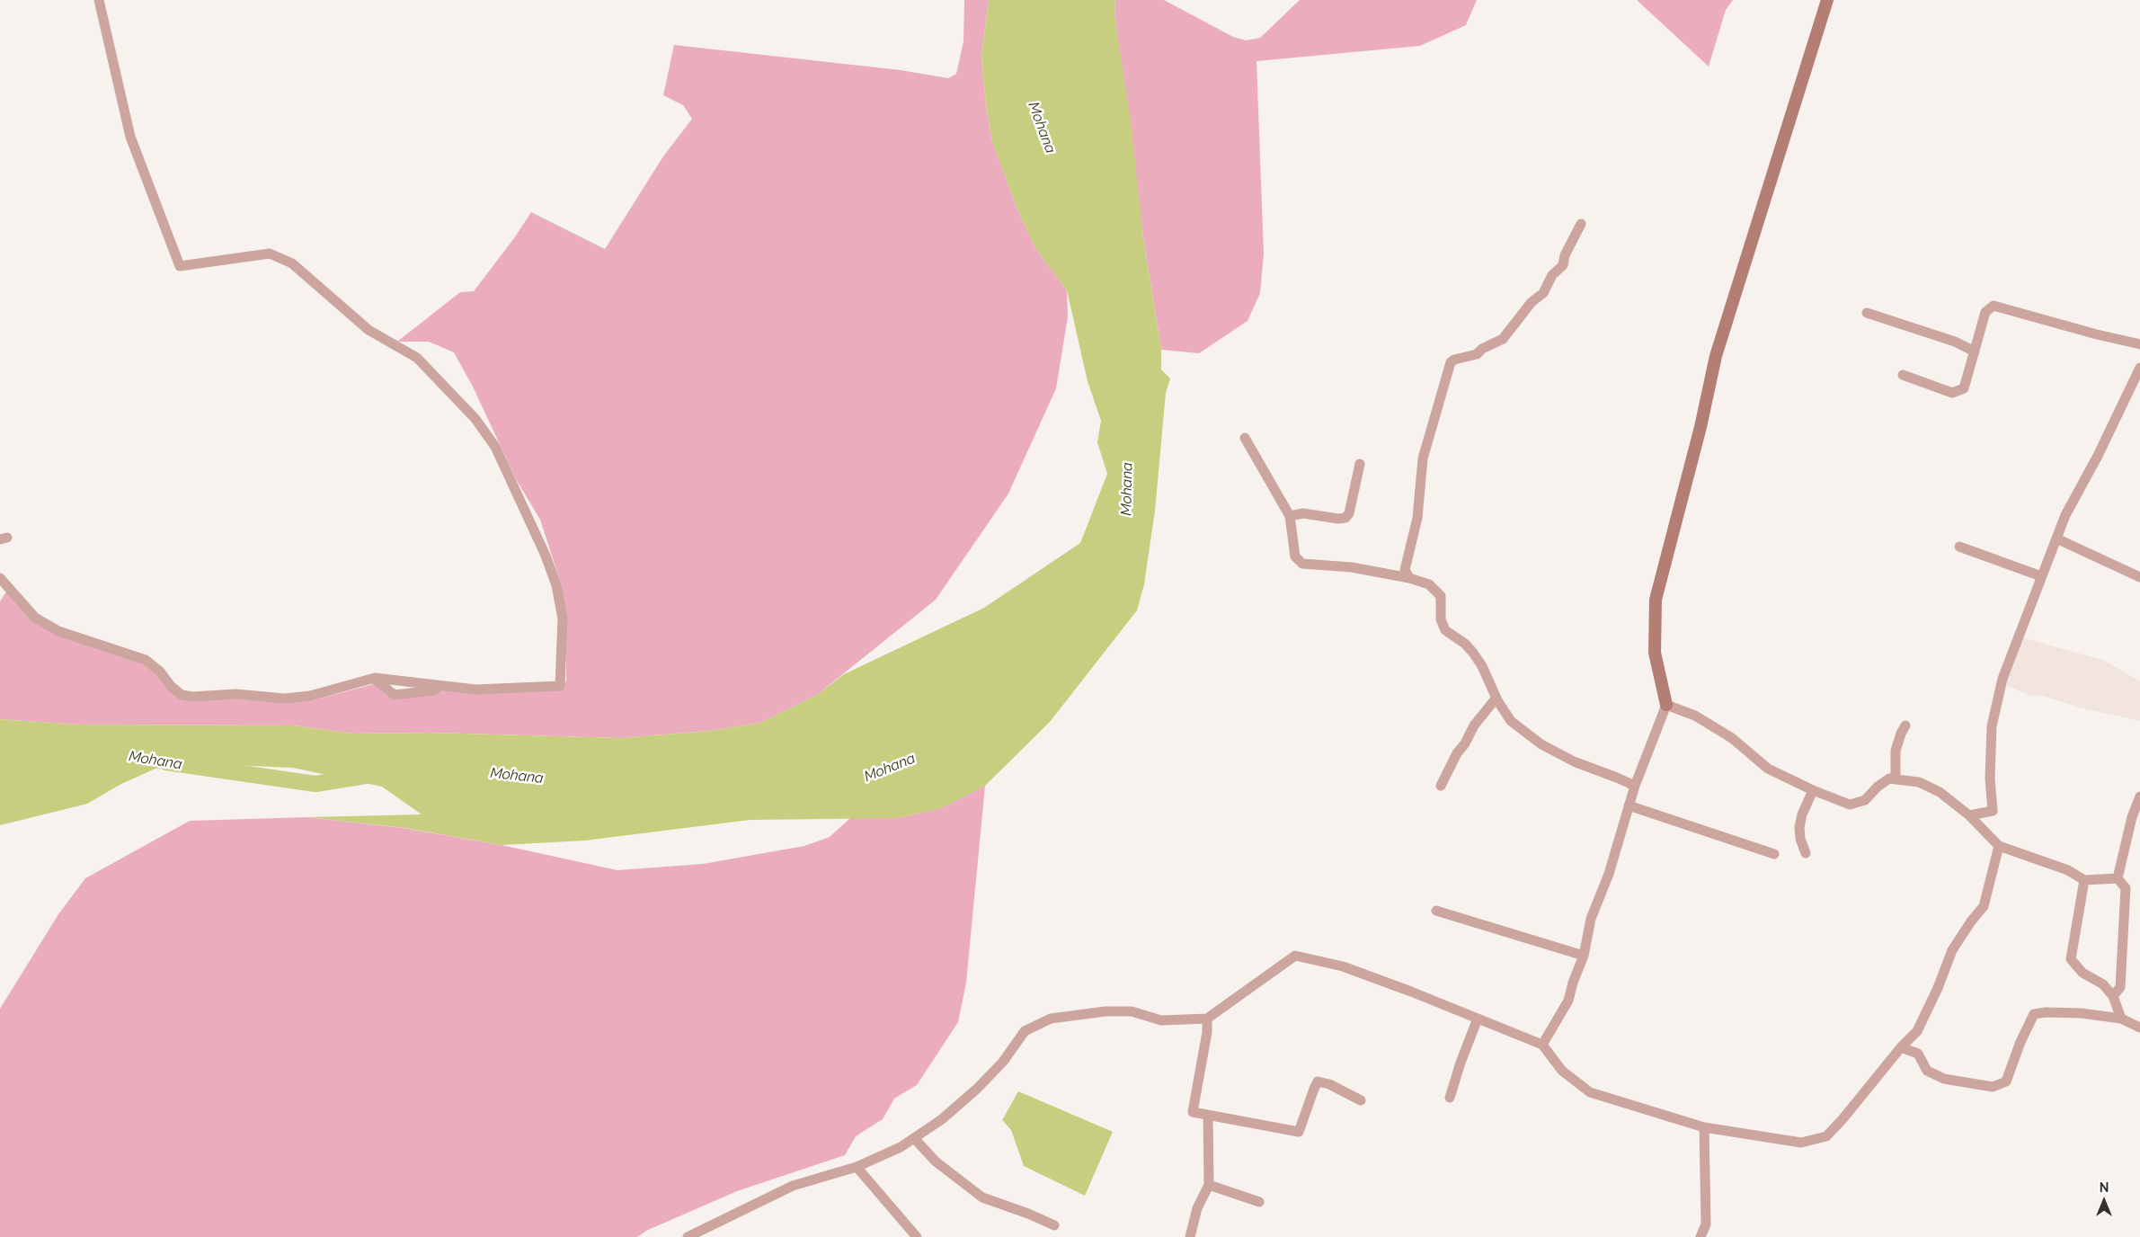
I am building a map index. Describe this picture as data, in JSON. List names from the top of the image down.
{
  "water": ["Mohana"],
  "north": "top"
}
